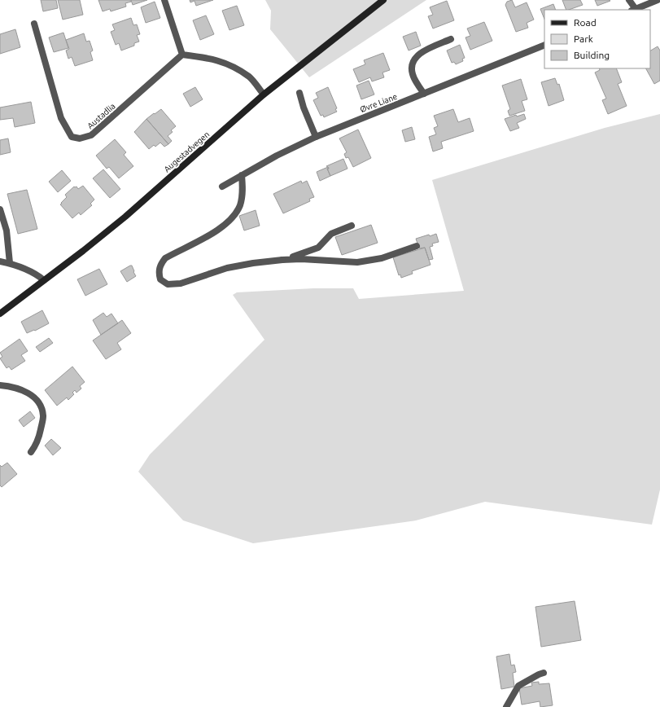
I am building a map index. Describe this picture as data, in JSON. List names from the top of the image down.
{
  "streets": {
    "main road": ["Augestadvegen"],
    "street": ["Øvre Liane", "Austadlia"]
  },
  "legend": ["Road", "Park", "Building"]
}
